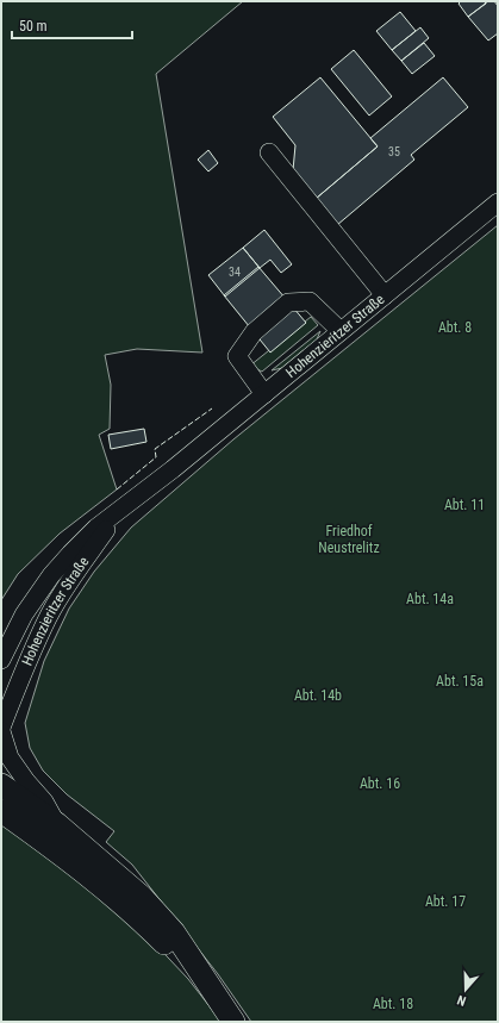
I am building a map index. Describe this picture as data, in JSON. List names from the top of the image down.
{
  "streets": {
    "street": ["Hohenzieritzer Straße"]
  },
  "parks": [
    "Abt. 8",
    "Abt. 11",
    "Friedhof Neustrelitz",
    "Abt. 14a",
    "Abt. 15a",
    "Abt. 14b",
    "Abt. 16",
    "Abt. 17",
    "Abt. 18"
  ],
  "house_numbers": ["35", "34"],
  "scale_bar": "50 m",
  "north": "bottom"
}
